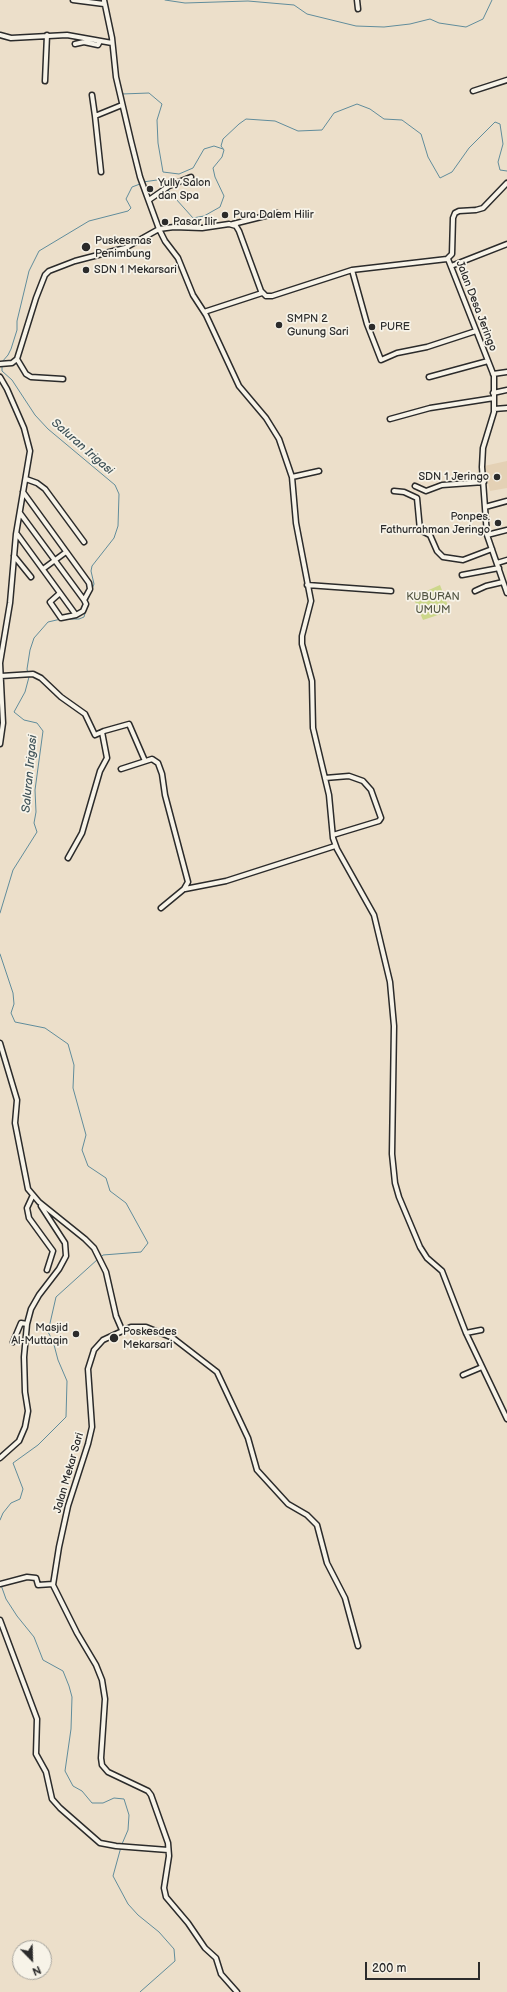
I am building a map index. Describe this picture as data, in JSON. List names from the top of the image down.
{
  "streets": {
    "street": ["Jalan Desa Jeringo", "Jalan Mekar Sari"]
  },
  "water": ["Saluran Irigasi"],
  "parks": ["KUBURAN UMUM"],
  "places": [
    "Yully Salon dan Spa",
    "Pura Dalem Hilir",
    "Pasar Ilir",
    "Puskesmas Penimbung",
    "SDN 1 Mekarsari",
    "SMPN 2 Gunung Sari",
    "PURE",
    "SDN 1 Jeringo",
    "Ponpes. Fathurrahman Jeringo",
    "Masjid Al-Muttaqin",
    "Poskesdes Mekarsari"
  ],
  "scale_bar": "200 m",
  "north": "bottom right"
}
